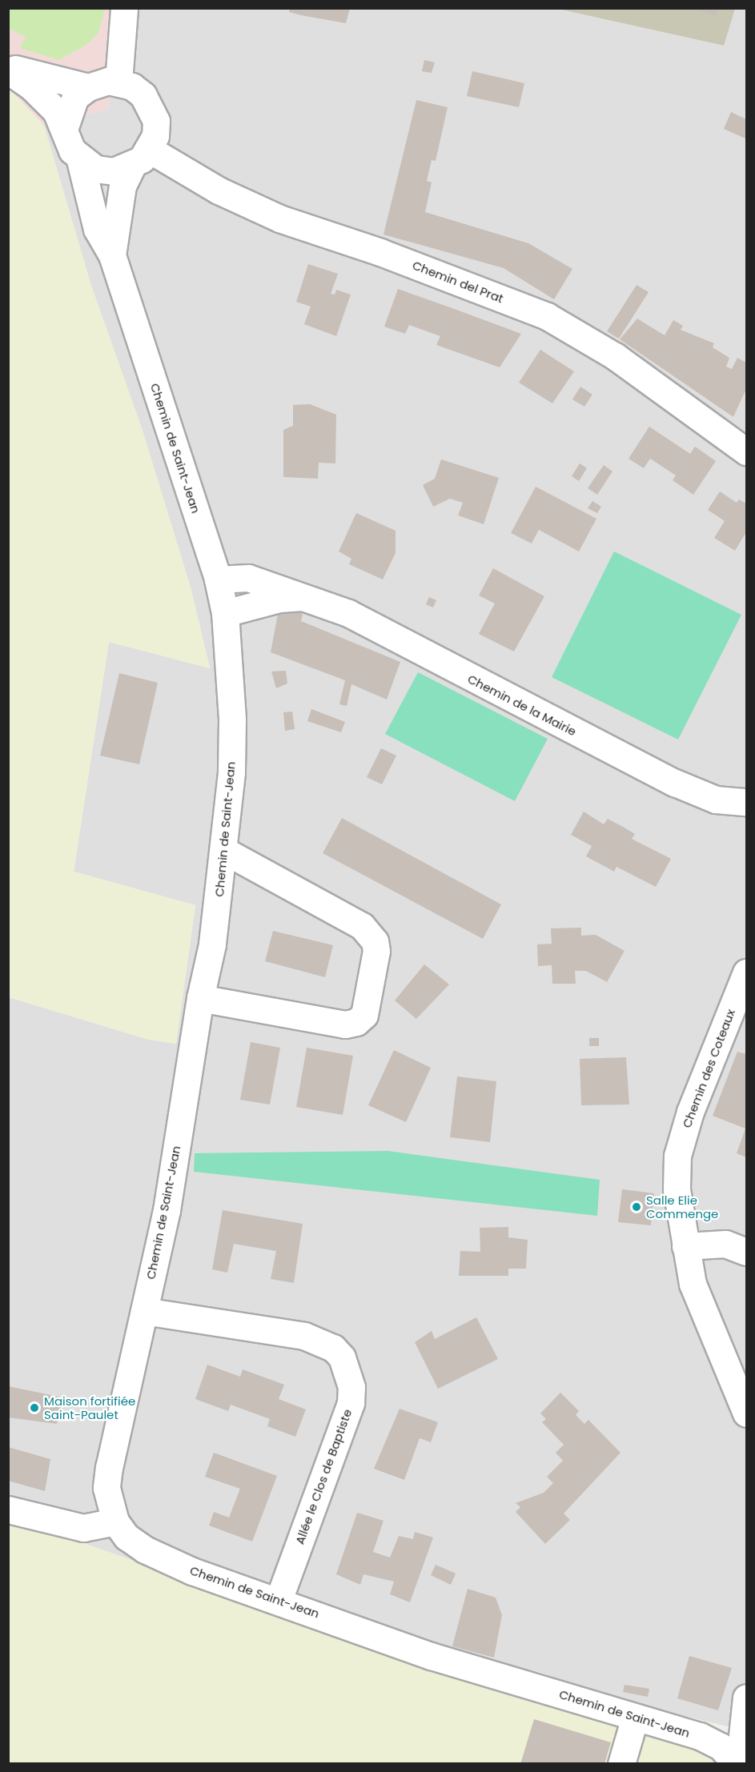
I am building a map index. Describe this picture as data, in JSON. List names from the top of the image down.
{
  "streets": {
    "street": [
      "Chemin del Prat",
      "Chemin de Saint-Jean",
      "Chemin de la Mairie",
      "Chemin des Coteaux",
      "Allée le Clos de Baptiste"
    ]
  },
  "crossings": [
    ["Chemin del Prat", "Chemin de Saint-Jean"],
    ["Chemin de Saint-Jean", "Chemin de la Mairie"],
    ["Chemin de Saint-Jean", "Allée le Clos de Baptiste"]
  ],
  "places": ["Salle Elie Commenge", "Maison fortifiée Saint-Paulet"]
}
